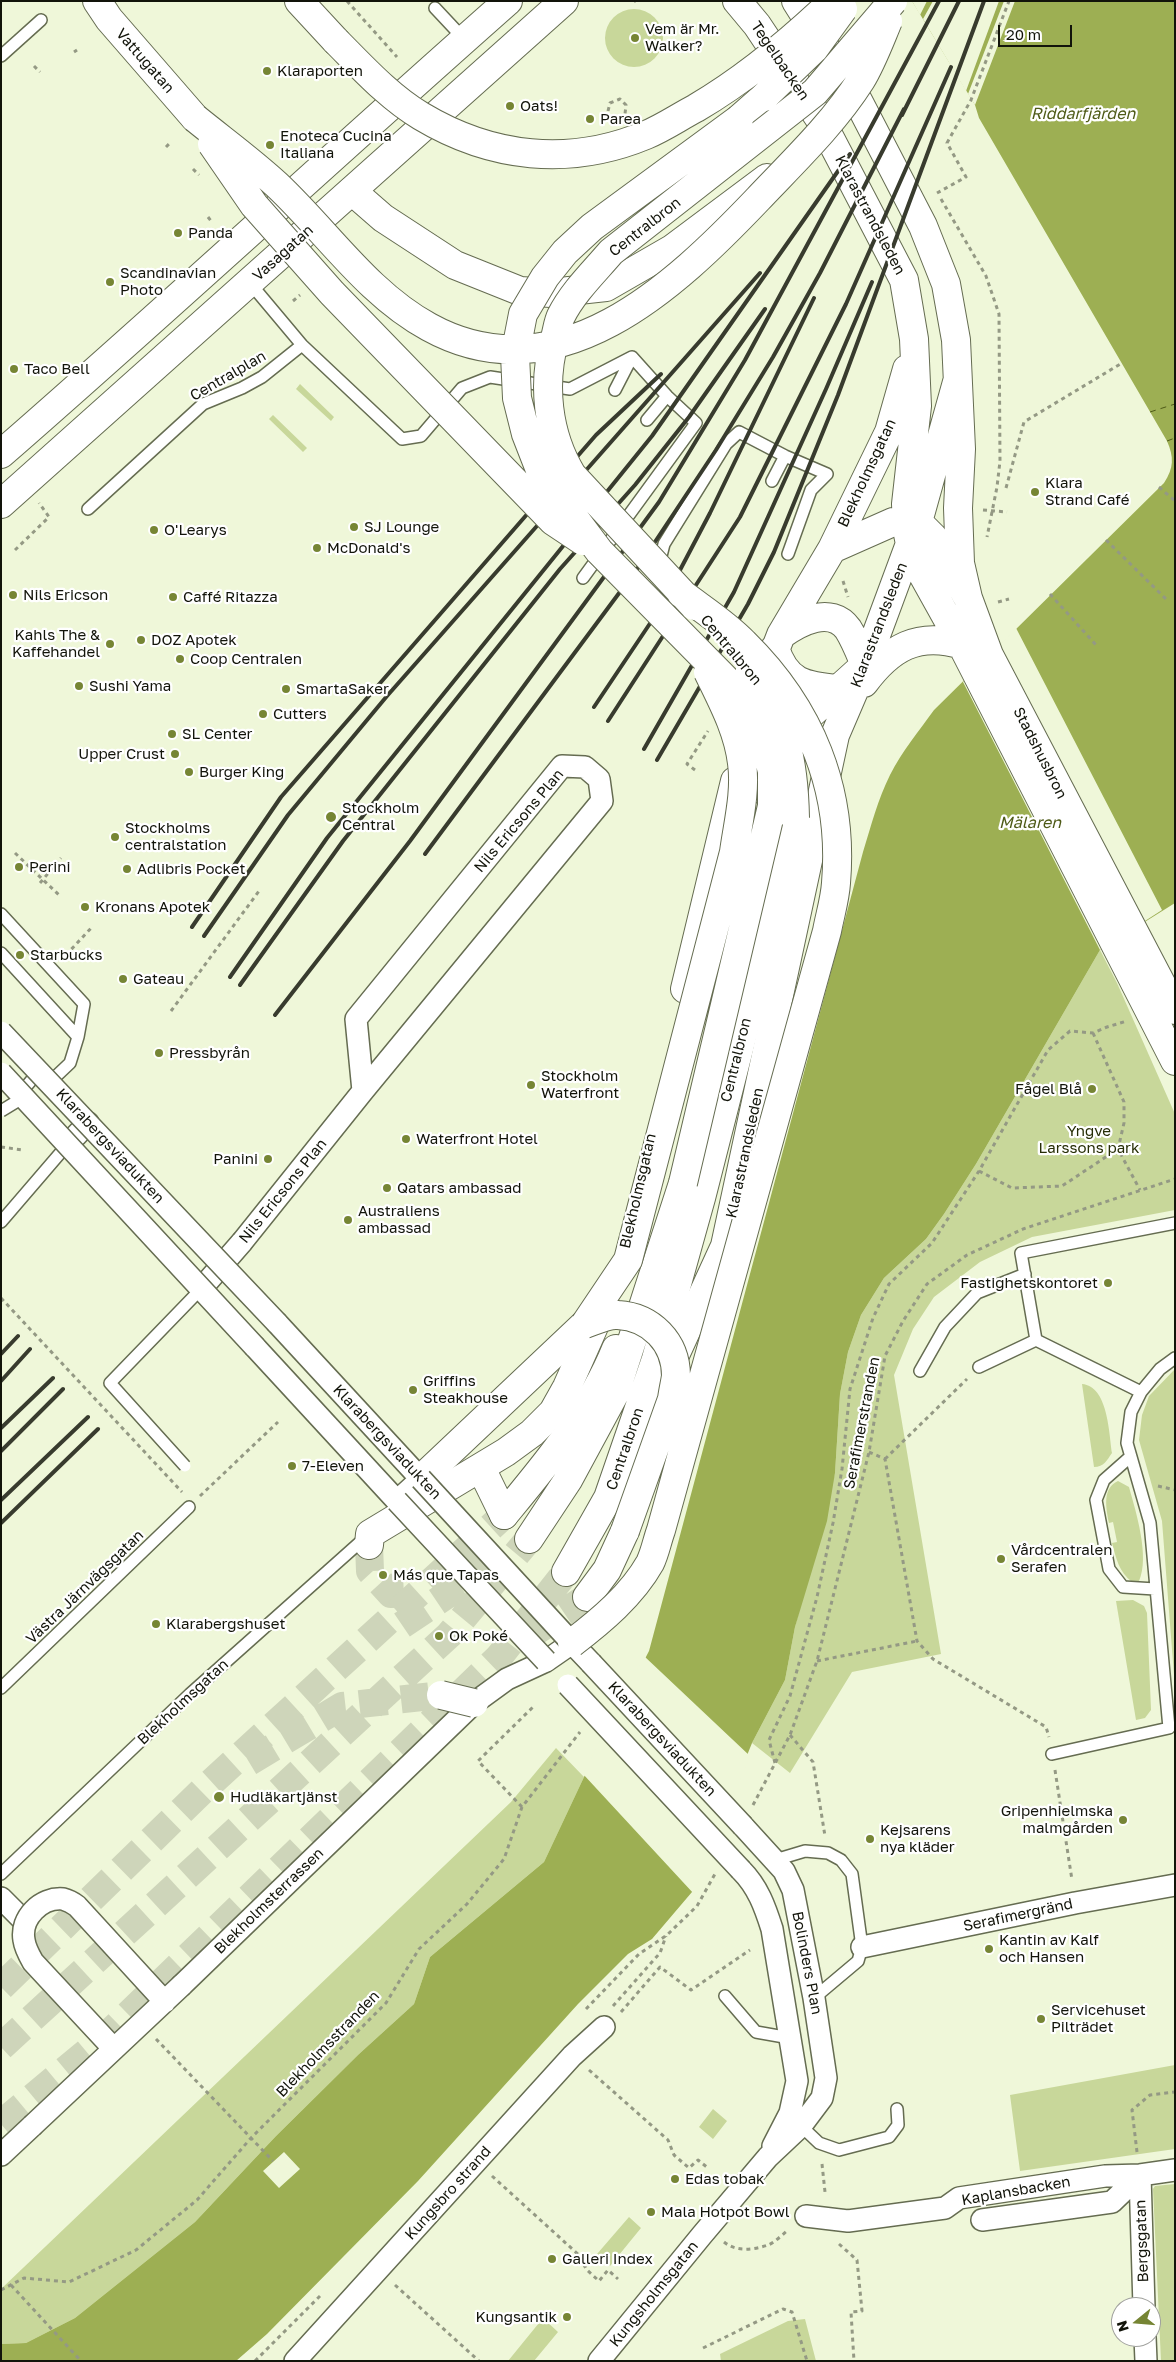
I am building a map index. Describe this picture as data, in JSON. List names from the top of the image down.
{
  "streets": {
    "main road": [
      "Vattugatan",
      "Tegelbacken",
      "Klarastrandsleden",
      "Centralbron",
      "Vasagatan",
      "Blekholmsgatan",
      "Stadshusbron"
    ],
    "street": [
      "Nils Ericsons Plan",
      "Klarabergsviadukten",
      "Blekholmsterrassen",
      "Serafimergränd",
      "Bolinders Plan",
      "Kaplansbacken",
      "Kungsbro strand",
      "Bergsgatan",
      "Kungsholmsgatan"
    ],
    "lane": ["Centralplan", "Västra Järnvägsgatan"],
    "path": ["Serafimerstranden", "Blekholmsstranden"]
  },
  "crossings": [
    ["Tegelbacken", "Klarastrandsleden"],
    ["Klarastrandsleden", "Centralbron"],
    ["Klarastrandsleden", "Blekholmsgatan"],
    ["Klarastrandsleden", "Stadshusbron"],
    ["Nils Ericsons Plan", "Klarabergsviadukten"],
    ["Klarabergsviadukten", "Blekholmsterrassen"],
    ["Klarabergsviadukten", "Bolinders Plan"],
    ["Bolinders Plan", "Kungsholmsgatan"],
    ["Kaplansbacken", "Bergsgatan"],
    ["Kaplansbacken", "Kungsholmsgatan"]
  ],
  "water": ["Riddarfjärden", "Mälaren"],
  "parks": ["Yngve Larssons park"],
  "places": [
    "Vem är Mr. Walker?",
    "Klaraporten",
    "Oats!",
    "Parea",
    "Enoteca Cucina Italiana",
    "Panda",
    "Scandinavian Photo",
    "Taco Bell",
    "Klara Strand Café",
    "SJ Lounge",
    "O'Learys",
    "McDonald's",
    "Nils Ericson",
    "Caffé Ritazza",
    "DOZ Apotek",
    "Kahls The & Kaffehandel",
    "Coop Centralen",
    "Sushi Yama",
    "SmartaSaker",
    "Cutters",
    "SL Center",
    "Upper Crust",
    "Burger King",
    "Stockholm Central",
    "Stockholms centralstation",
    "Perini",
    "Adlibris Pocket",
    "Kronans Apotek",
    "Starbucks",
    "Gateau",
    "Pressbyrån",
    "Stockholm Waterfront",
    "Fågel Blå",
    "Waterfront Hotel",
    "Panini",
    "Qatars ambassad",
    "Australiens ambassad",
    "Fastighetskontoret",
    "Griffins Steakhouse",
    "7-Eleven",
    "Vårdcentralen Serafen",
    "Más que Tapas",
    "Klarabergshuset",
    "Ok Poké",
    "Hudläkartjänst",
    "Gripenhielmska malmgården",
    "Kejsarens nya kläder",
    "Kantin av Kalf och Hansen",
    "Servicehuset Pilträdet",
    "Edas tobak",
    "Mala Hotpot Bowl",
    "Galleri Index",
    "Kungsantik"
  ],
  "scale_bar": "20 m",
  "north": "left"
}
